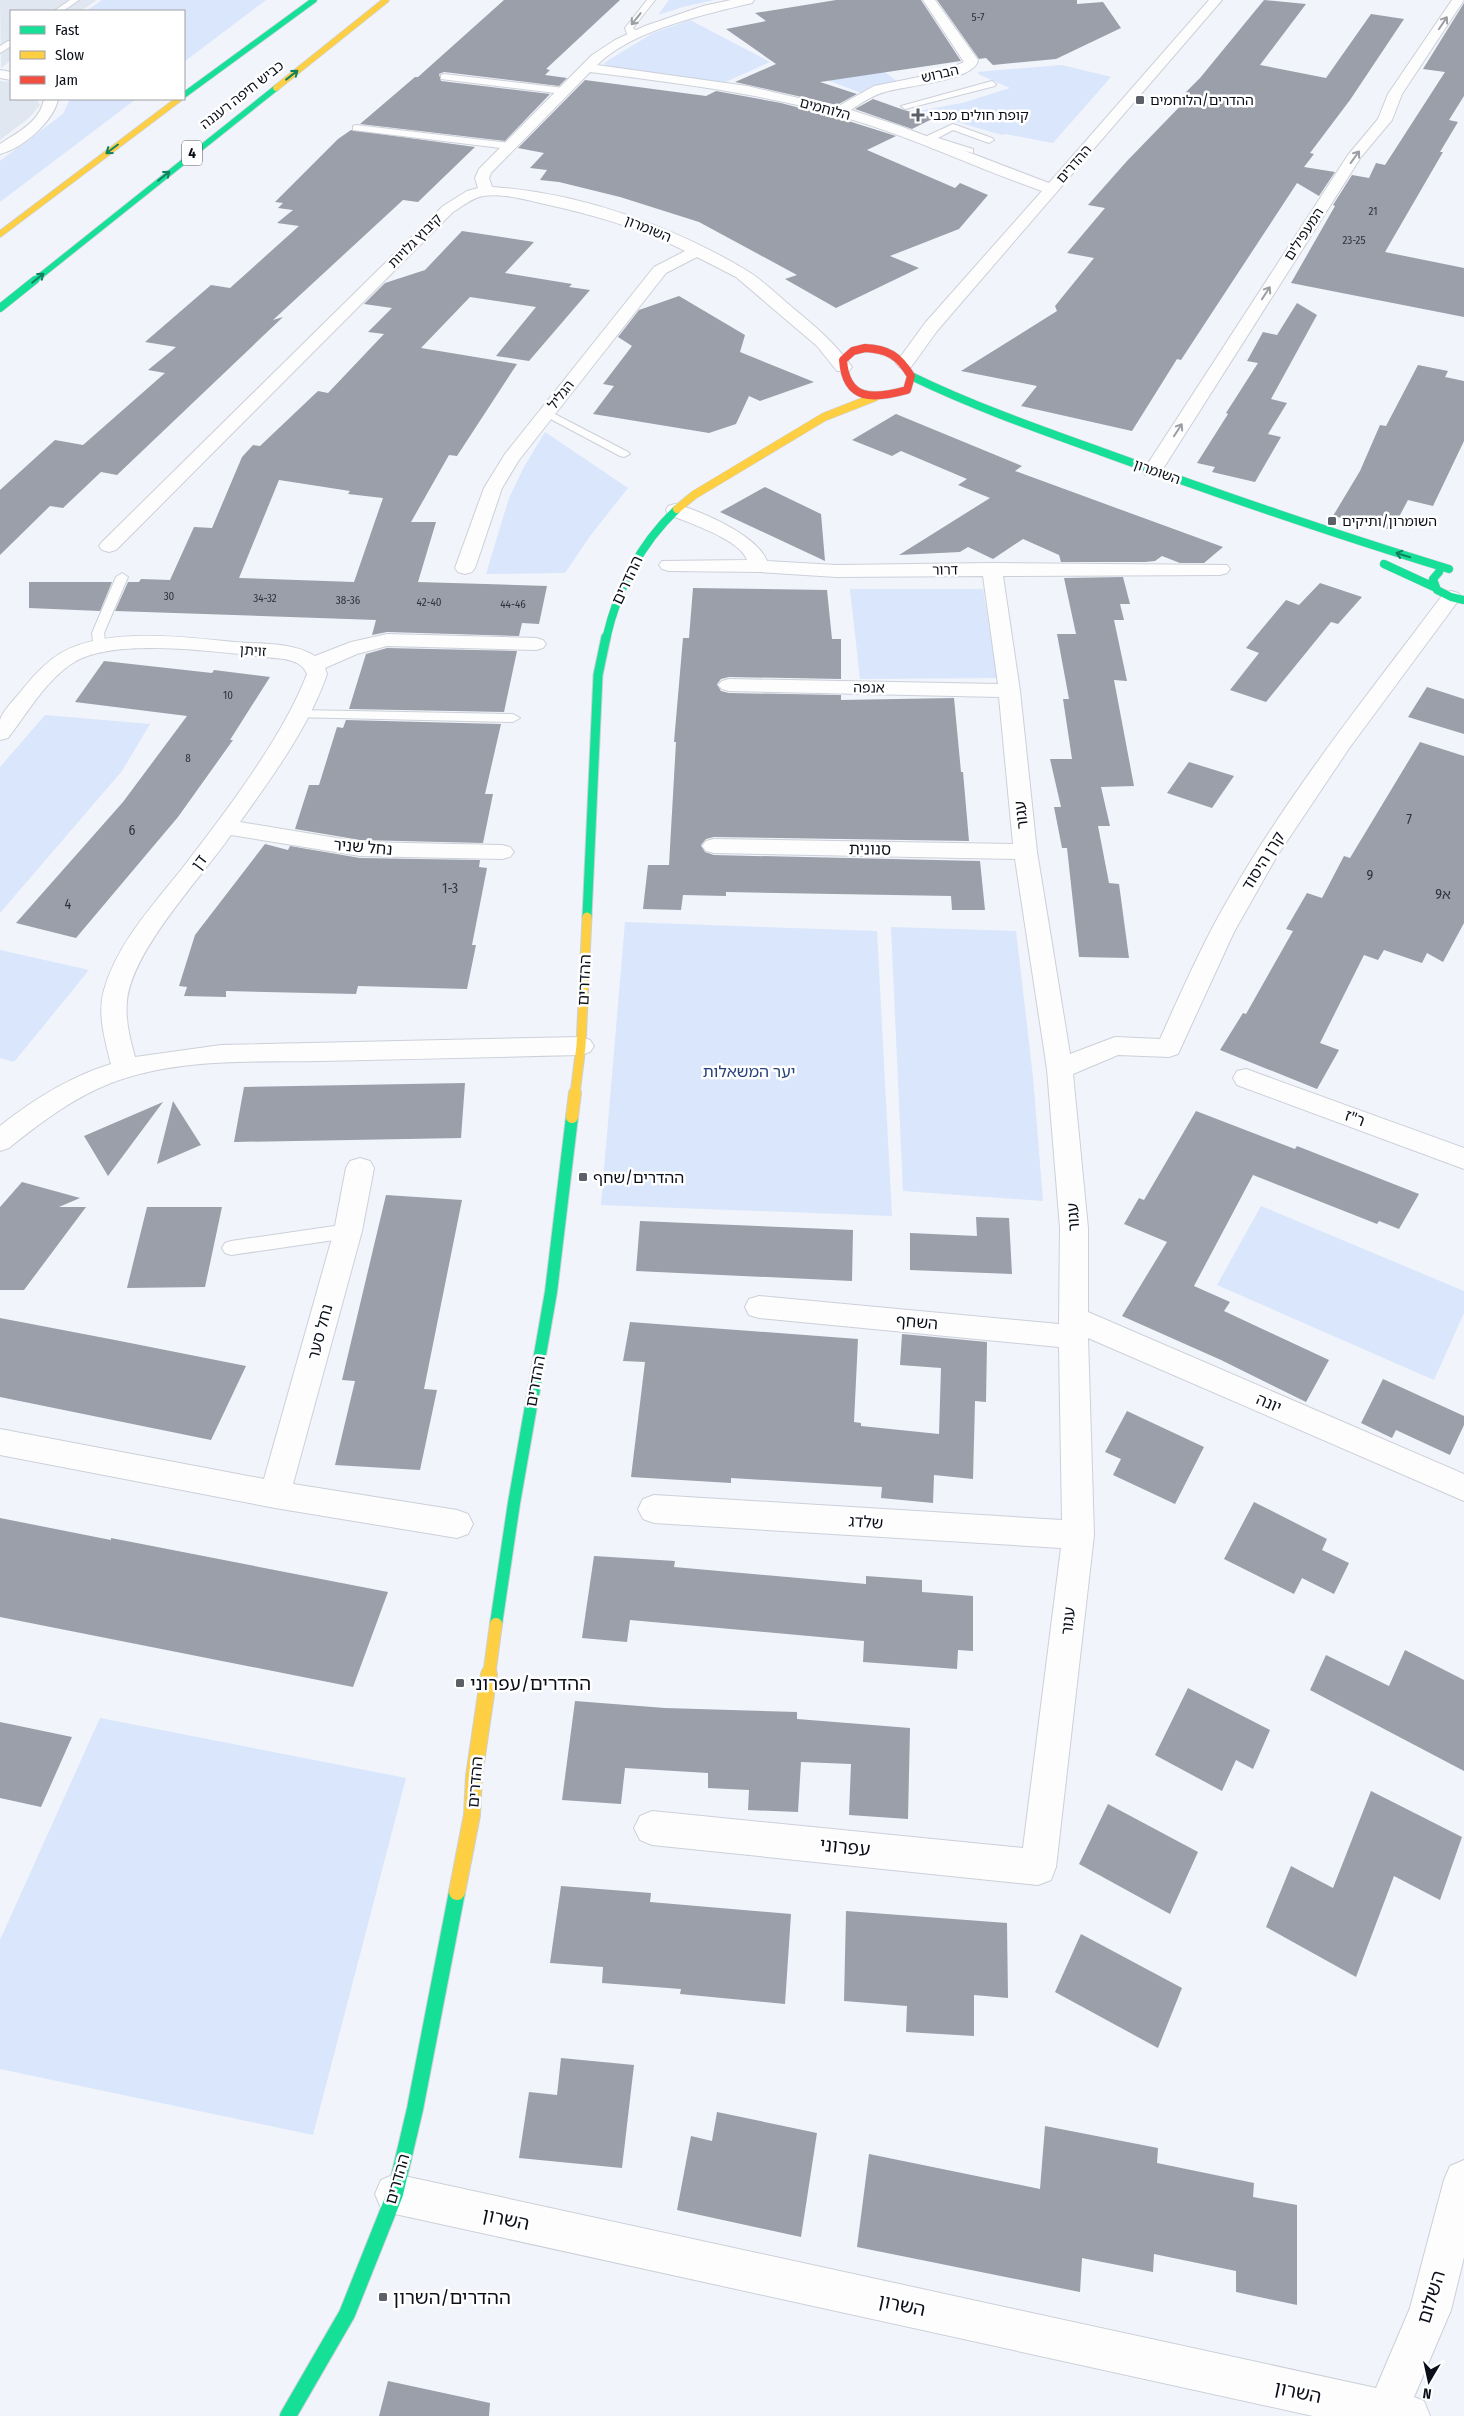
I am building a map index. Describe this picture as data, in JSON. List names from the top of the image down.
{
  "streets": {
    "main road": [
      "כביש חיפה רעננה",
      "4",
      "ההדרים",
      "השומרון"
    ],
    "street": [
      "הברוש",
      "הלוחמים",
      "המעפילים",
      "קיבוץ גלויות",
      "הגליל",
      "דרור",
      "זויתן",
      "אנפה",
      "עגור",
      "נחל שניר",
      "סנונית",
      "קרן היסוד",
      "דן",
      "ר\"ז",
      "השחף",
      "נחל סער",
      "יונה",
      "שלדג",
      "עפרוני",
      "השרון",
      "השלום"
    ]
  },
  "crossings": [
    ["הברוש", "הלוחמים"],
    ["הלוחמים", "ההדרים"],
    ["ההדרים", "השומרון"],
    ["ההדרים", "השרון"],
    ["השומרון", "המעפילים"],
    ["השומרון", "קיבוץ גלויות"],
    ["השומרון", "הגליל"],
    ["השומרון", "קרן היסוד"],
    ["דרור", "עגור"],
    ["זויתן", "דן"],
    ["אנפה", "עגור"],
    ["עגור", "סנונית"],
    ["עגור", "קרן היסוד"],
    ["עגור", "השחף"],
    ["עגור", "יונה"],
    ["עגור", "שלדג"],
    ["עגור", "עפרוני"],
    ["נחל שניר", "דן"],
    ["השחף", "יונה"],
    ["השרון", "השלום"]
  ],
  "one_way": ["המעפילים"],
  "parks": ["יער המשאלות"],
  "places": {
    "transit": [
      "ההדרים/הלוחמים",
      "השומרון/ותיקים",
      "ההדרים/שחף",
      "ההדרים/עפרוני",
      "ההדרים/השרון"
    ],
    "health": ["קופת חולים מכבי"]
  },
  "house_numbers": [
    "5-7",
    "21",
    "23-25",
    "30",
    "34-32",
    "38-36",
    "42-40",
    "44-46",
    "10",
    "8",
    "7",
    "6",
    "9",
    "1-3",
    "9א",
    "4"
  ],
  "legend": ["Fast", "Slow", "Jam"],
  "north": "bottom"
}
